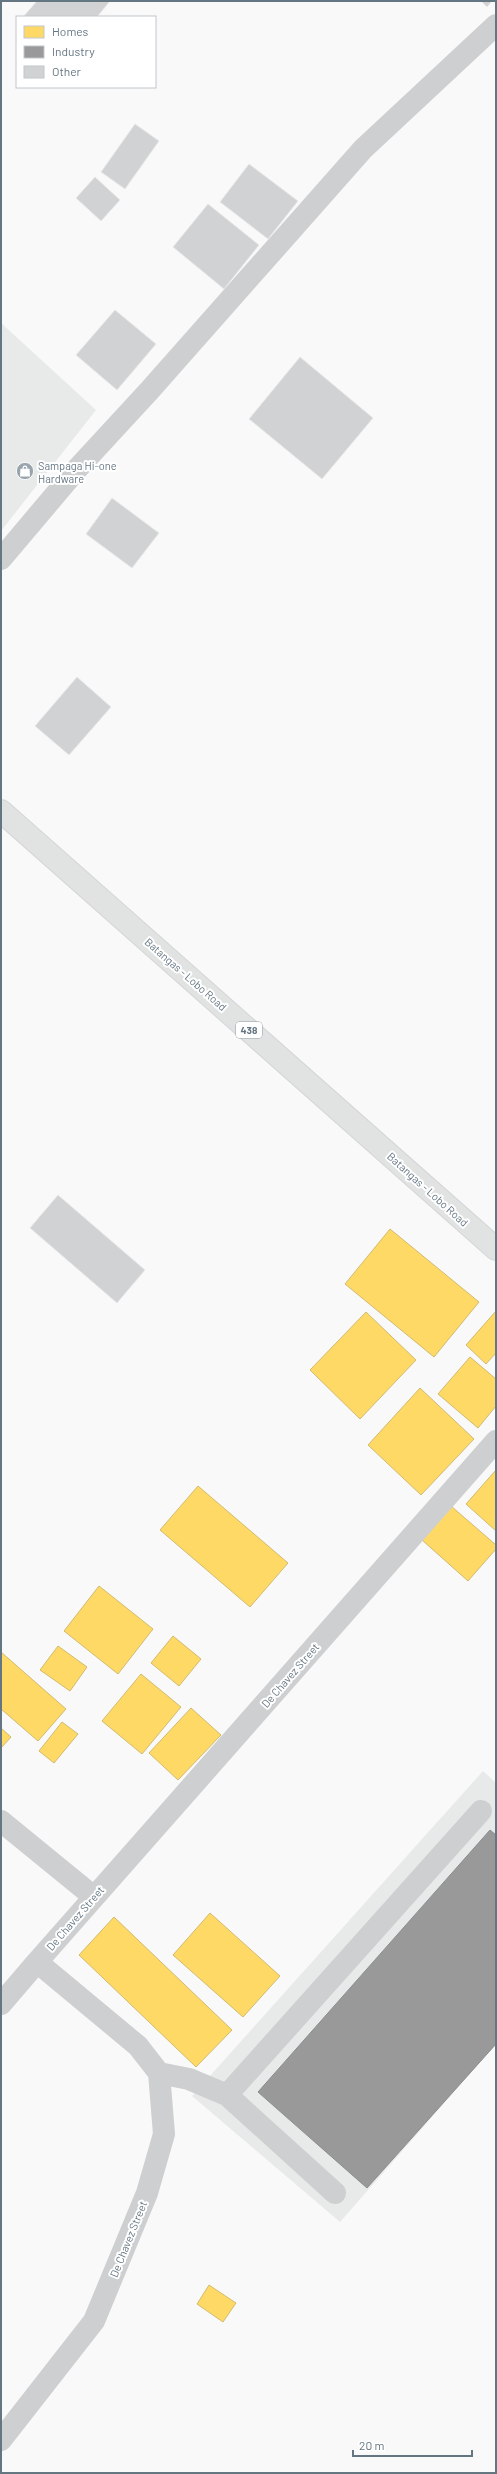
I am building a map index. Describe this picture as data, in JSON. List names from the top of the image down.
{
  "streets": {
    "main road": ["Batangas - Lobo Road", "438"],
    "street": ["De Chavez Street"]
  },
  "places": {
    "shop": ["Sampaga Hi-one Hardware"]
  },
  "legend": ["Homes", "Industry", "Other"],
  "scale_bar": "20 m"
}
